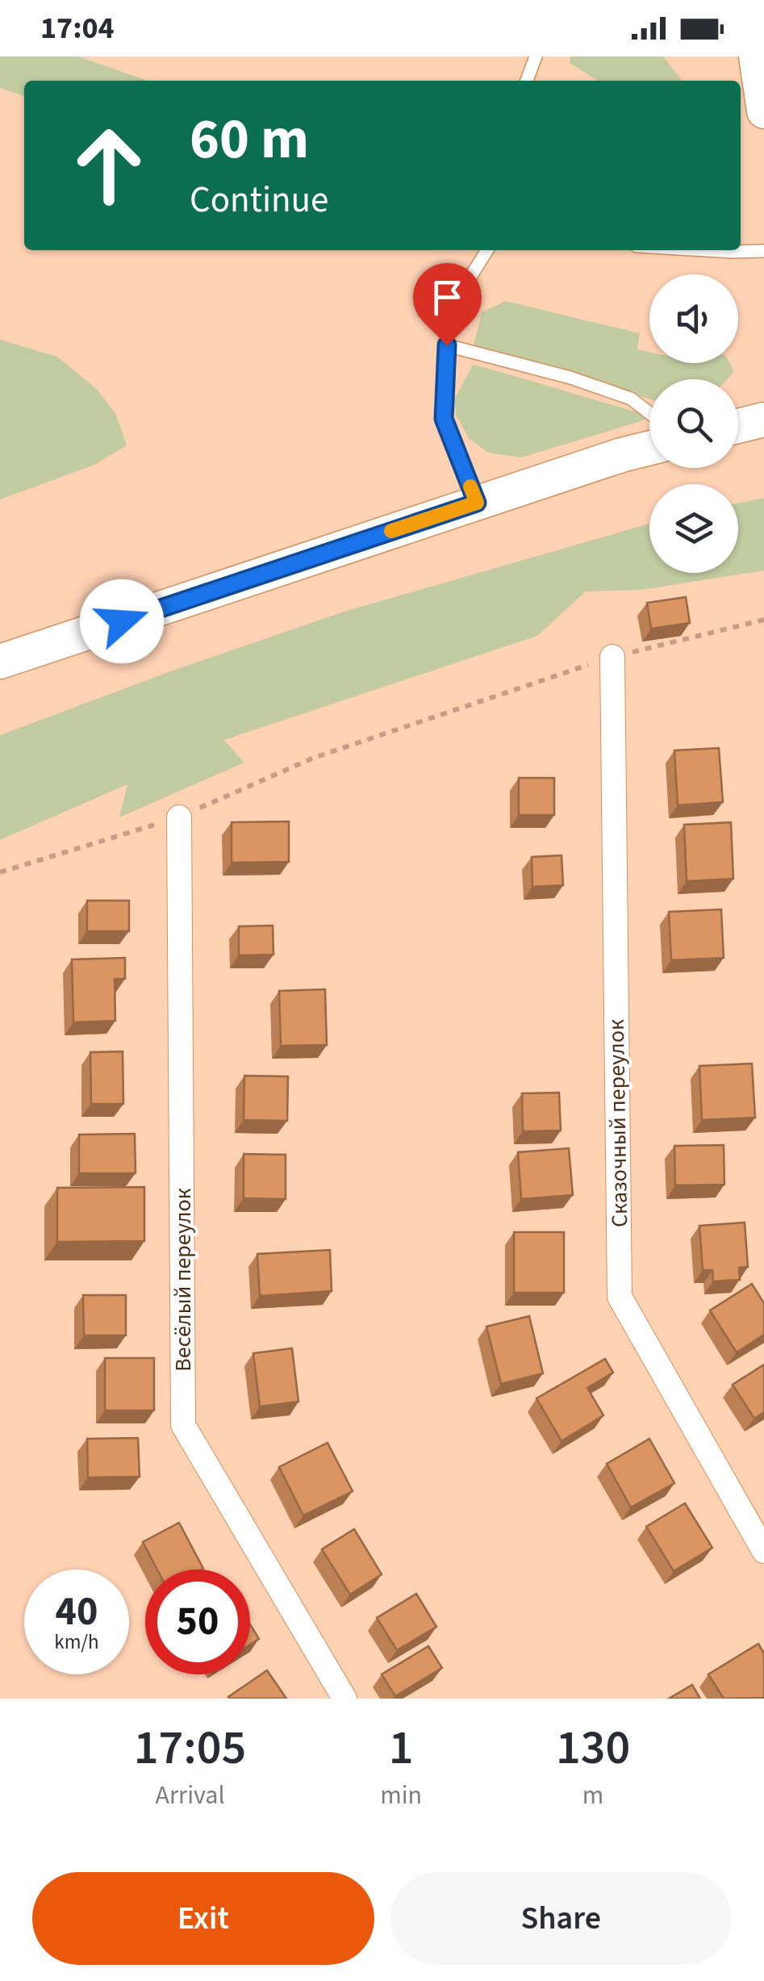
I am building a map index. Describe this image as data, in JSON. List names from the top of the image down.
{
  "streets": {
    "street": ["Сказочный переулок", "Весёлый переулок"]
  },
  "page": {
    "status": "17:04",
    "turn": ["60 m", "Continue"],
    "speed": "40 km/h",
    "limit": "50",
    "eta": [
      "17:05",
      "Arrival",
      "1",
      "min",
      "130",
      "m"
    ],
    "buttons": ["Exit", "Share"]
  }
}
